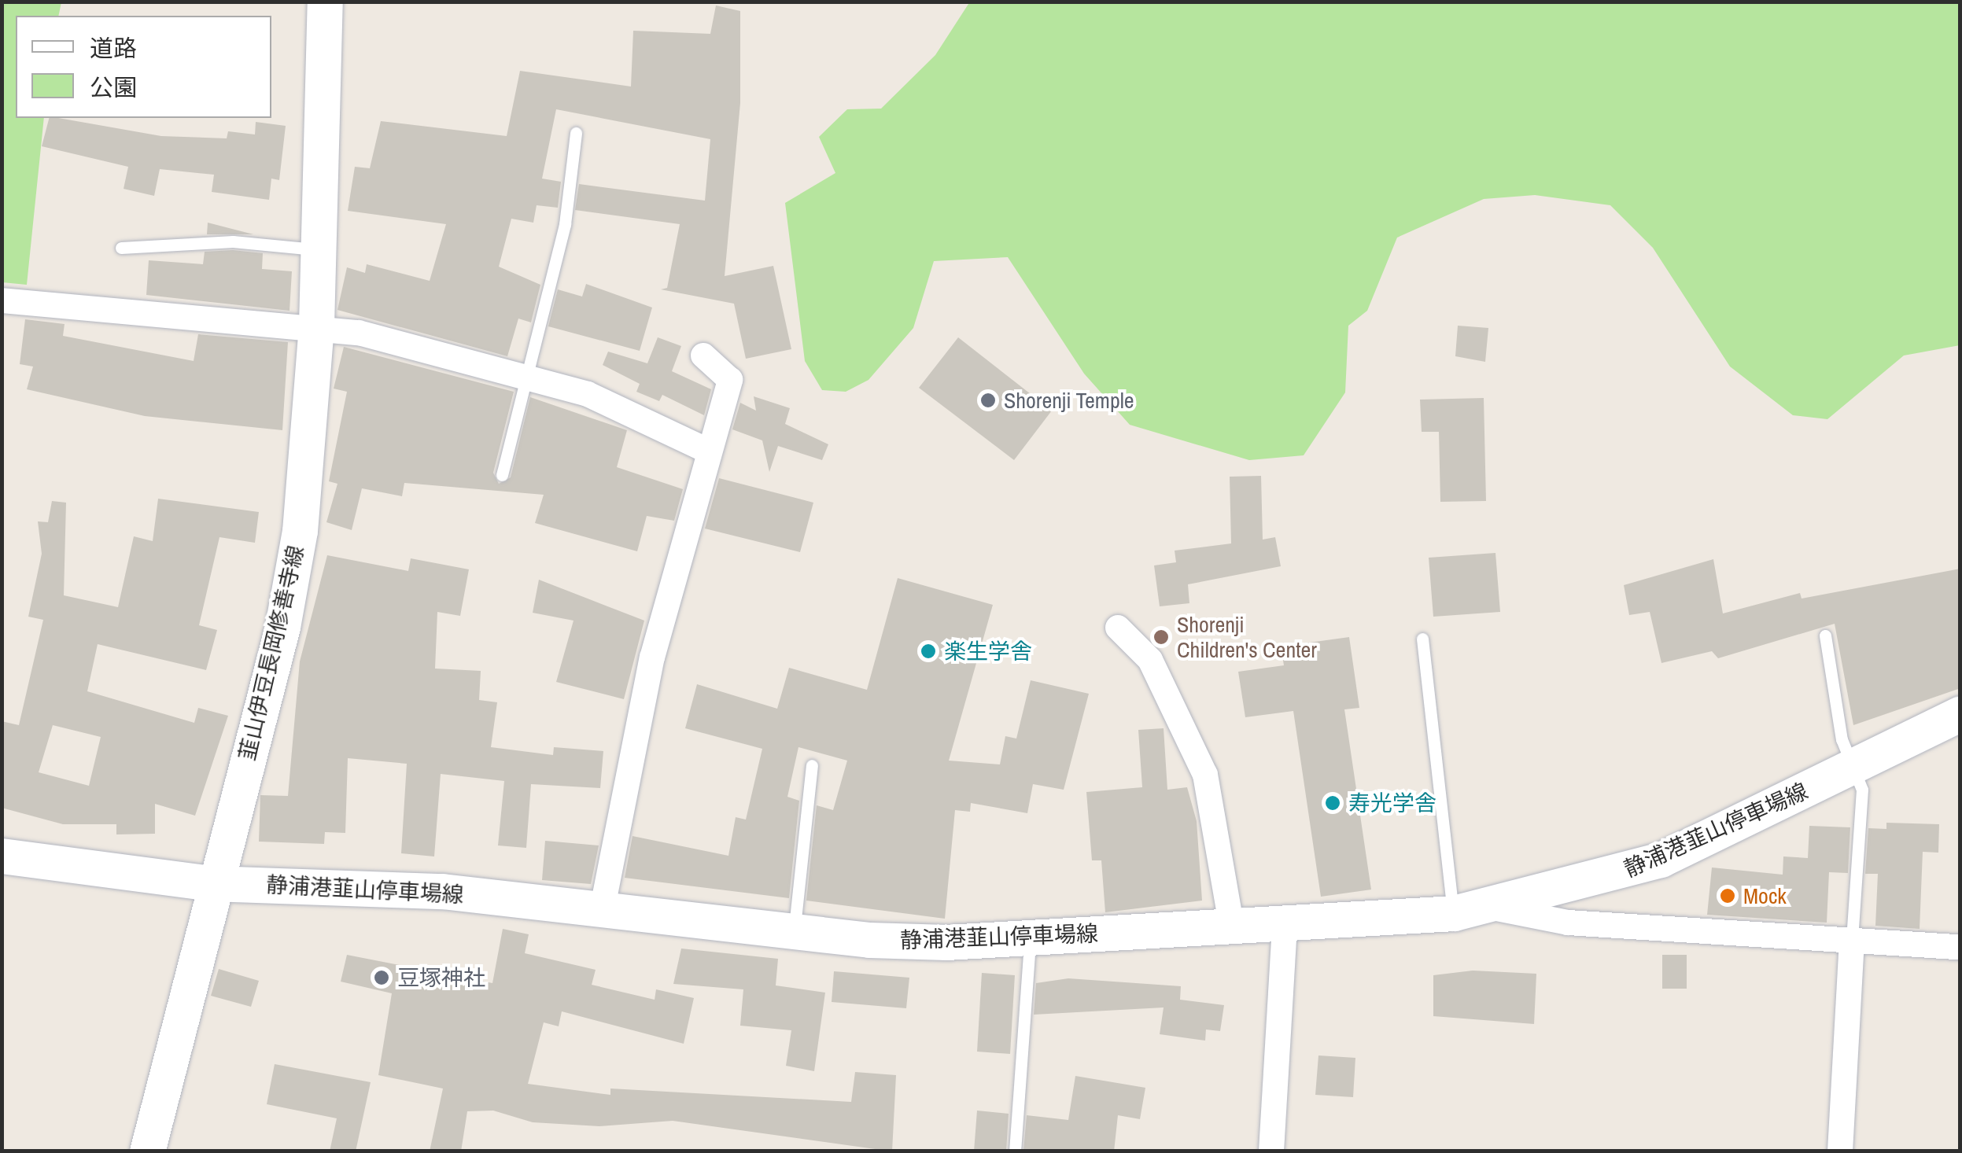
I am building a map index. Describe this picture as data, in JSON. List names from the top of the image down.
{
  "streets": {
    "main road": ["韮山伊豆長岡修善寺線", "静浦港韮山停車場線"]
  },
  "crossings": [
    ["韮山伊豆長岡修善寺線", "静浦港韮山停車場線"]
  ],
  "places": [
    "Shorenji Temple",
    "Shorenji Children's Center",
    "楽生学舎",
    "寿光学舎",
    "Mock",
    "豆塚神社"
  ],
  "legend": ["道路", "公園"]
}
